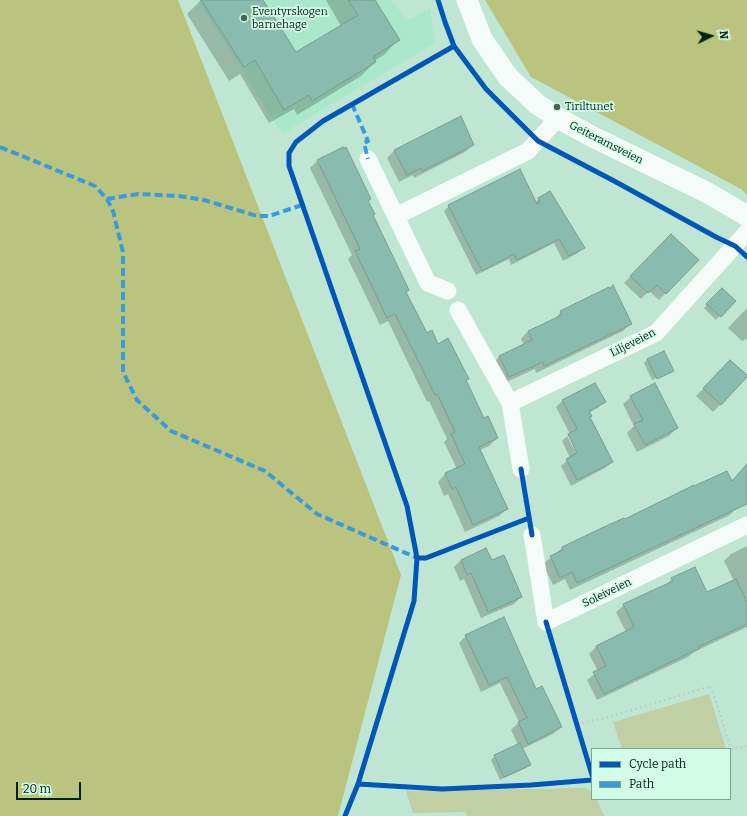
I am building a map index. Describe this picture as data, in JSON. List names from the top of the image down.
{
  "streets": {
    "street": ["Geiteramsveien", "Liljeveien", "Soleiveien"]
  },
  "places": ["Eventyrskogen barnehage", "Tiriltunet"],
  "legend": ["Cycle path", "Path"],
  "scale_bar": "20 m",
  "north": "right"
}
